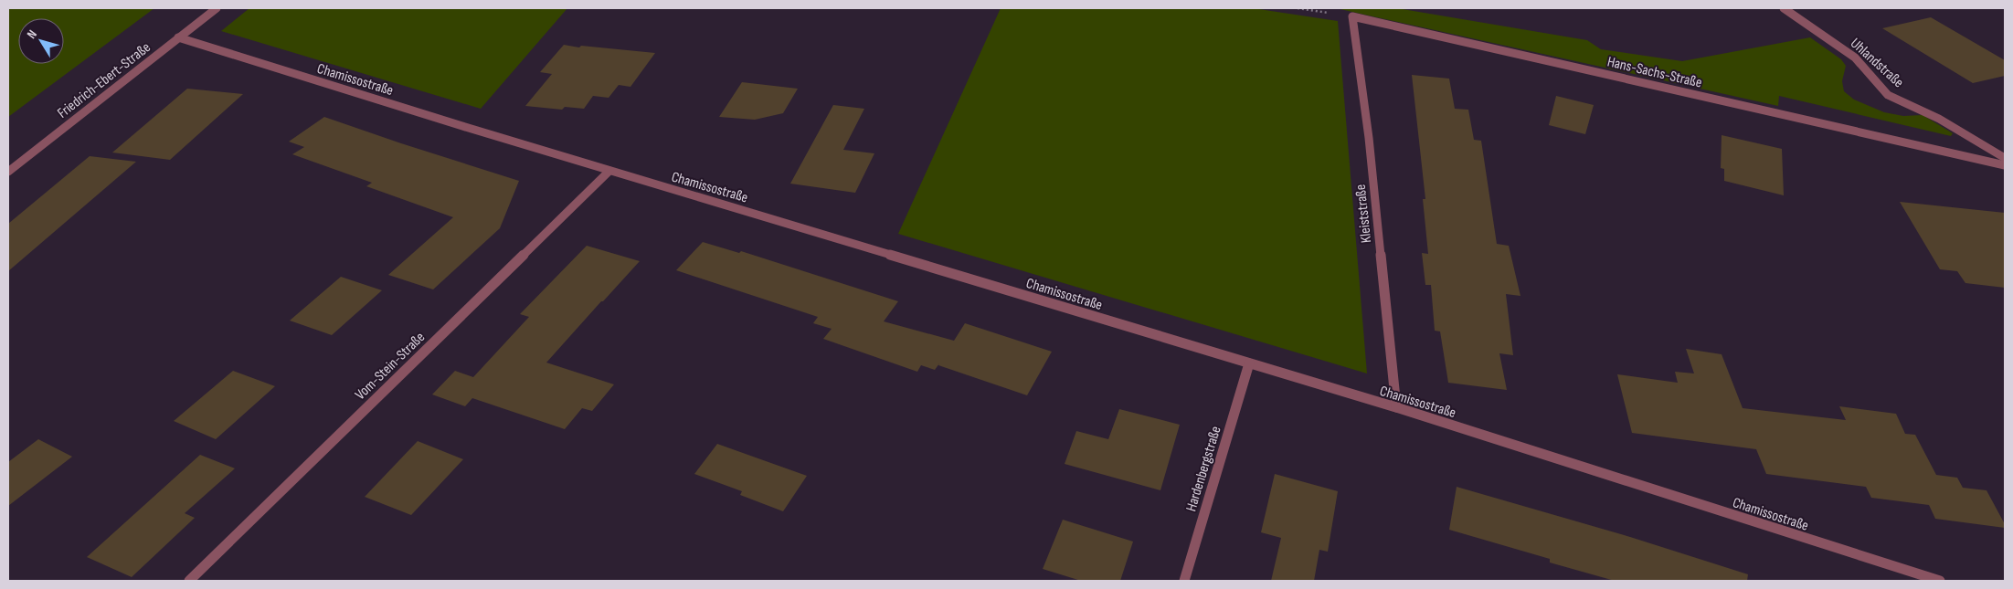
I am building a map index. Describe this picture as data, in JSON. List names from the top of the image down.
{
  "streets": {
    "street": [
      "Uhlandstraße",
      "Hans-Sachs-Straße",
      "Chamissostraße",
      "Friedrich-Ebert-Straße",
      "Kleiststraße",
      "Vom-Stein-Straße",
      "Hardenbergstraße"
    ]
  },
  "crossings": [
    ["Hans-Sachs-Straße", "Kleiststraße"],
    ["Chamissostraße", "Friedrich-Ebert-Straße"],
    ["Chamissostraße", "Kleiststraße"],
    ["Chamissostraße", "Vom-Stein-Straße"],
    ["Chamissostraße", "Hardenbergstraße"]
  ],
  "north": "top left"
}
